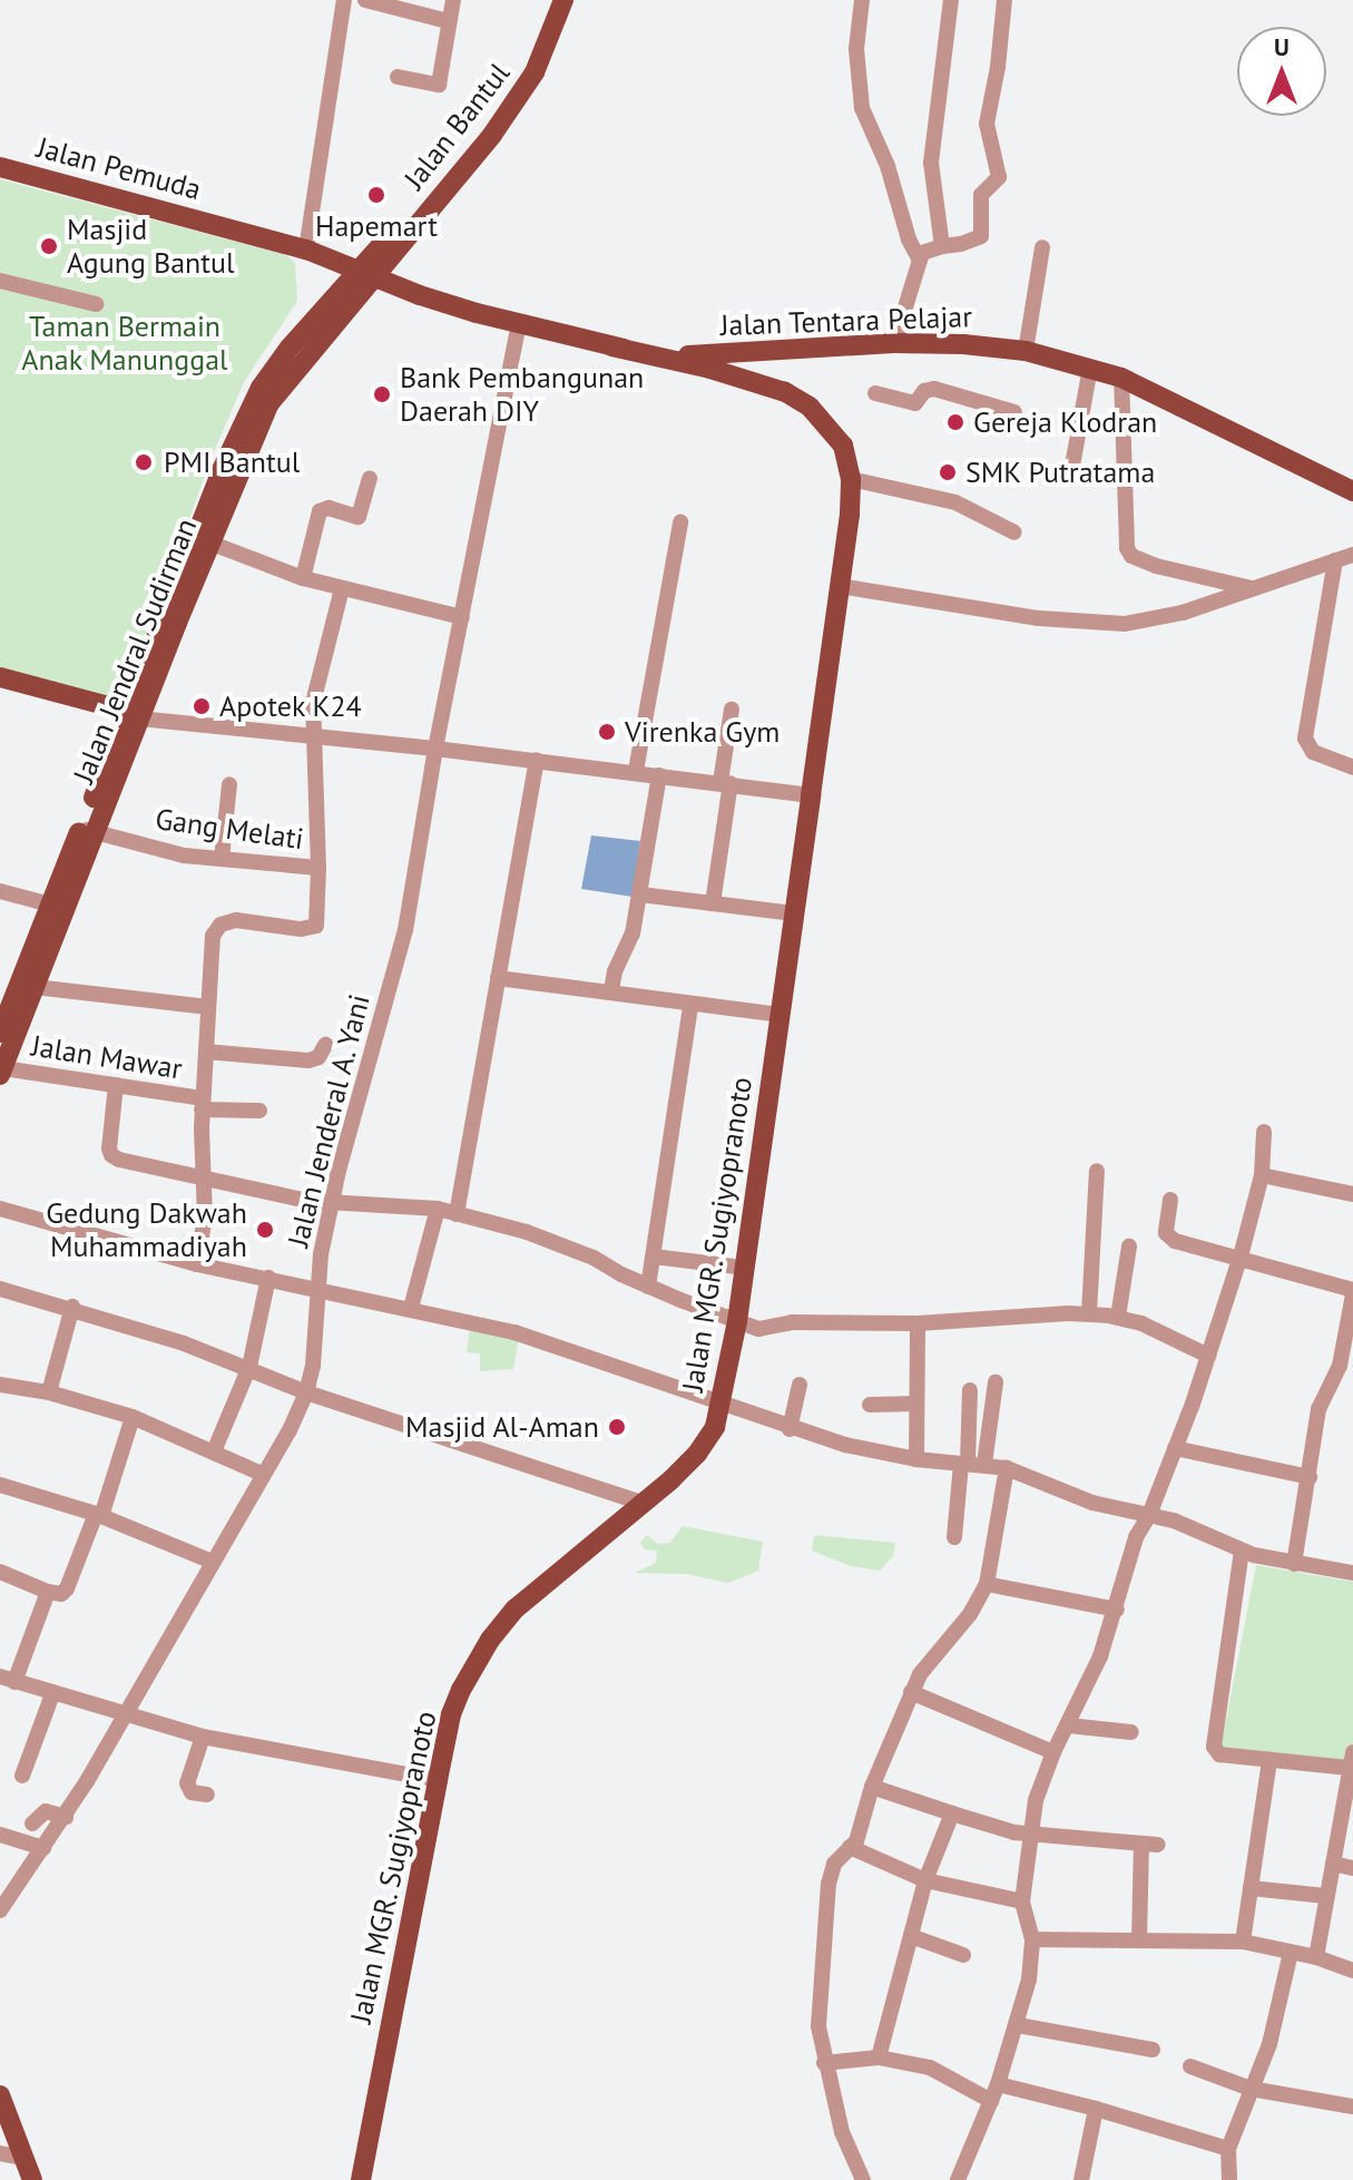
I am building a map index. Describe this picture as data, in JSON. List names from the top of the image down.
{
  "streets": {
    "main road": [
      "Jalan Bantul",
      "Jalan Pemuda",
      "Jalan Tentara Pelajar",
      "Jalan Jendral Sudirman",
      "Jalan MGR. Sugiyopranoto"
    ],
    "street": ["Gang Melati", "Jalan Mawar", "Jalan Jenderal A. Yani"]
  },
  "crossings": [
    ["Jalan Bantul", "Jalan Pemuda"],
    ["Jalan Bantul", "Jalan Tentara Pelajar"],
    ["Jalan Bantul", "Jalan Jendral Sudirman"],
    ["Jalan Pemuda", "Jalan Tentara Pelajar"],
    ["Jalan Pemuda", "Jalan Jendral Sudirman"],
    ["Jalan Tentara Pelajar", "Jalan Jendral Sudirman"],
    ["Jalan Tentara Pelajar", "Jalan Jenderal A. Yani"],
    ["Jalan Tentara Pelajar", "Jalan MGR. Sugiyopranoto"],
    ["Jalan Jendral Sudirman", "Gang Melati"],
    ["Jalan Jendral Sudirman", "Jalan Mawar"]
  ],
  "parks": ["Taman Bermain Anak Manunggal"],
  "places": [
    "Hapemart",
    "Masjid Agung Bantul",
    "Bank Pembangunan Daerah DIY",
    "Gereja Klodran",
    "PMI Bantul",
    "SMK Putratama",
    "Apotek K24",
    "Virenka Gym",
    "Gedung Dakwah Muhammadiyah",
    "Masjid Al-Aman"
  ],
  "north": "top"
}
